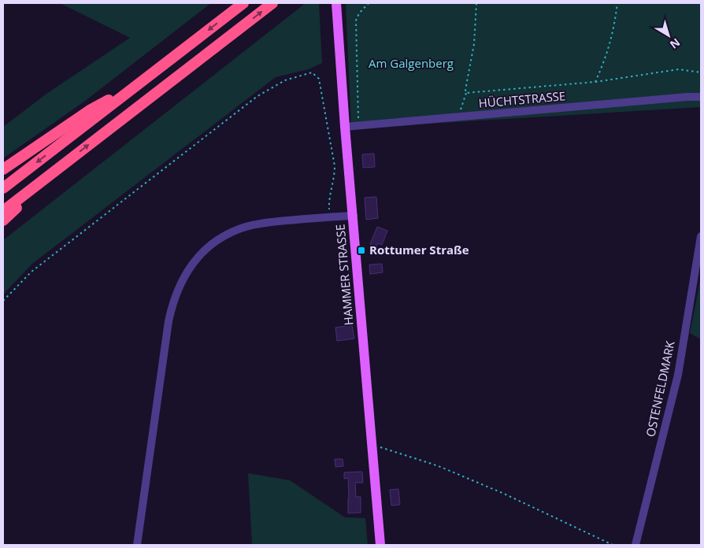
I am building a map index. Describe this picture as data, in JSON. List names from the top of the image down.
{
  "streets": {
    "main road": ["HAMMER STRASSE"],
    "street": ["HÜCHTSTRASSE", "OSTENFELDMARK"]
  },
  "crossings": [
    ["HÜCHTSTRASSE", "HAMMER STRASSE"]
  ],
  "parks": ["Am Galgenberg"],
  "places": {
    "transit": ["Rottumer Straße"]
  },
  "north": "bottom right"
}
